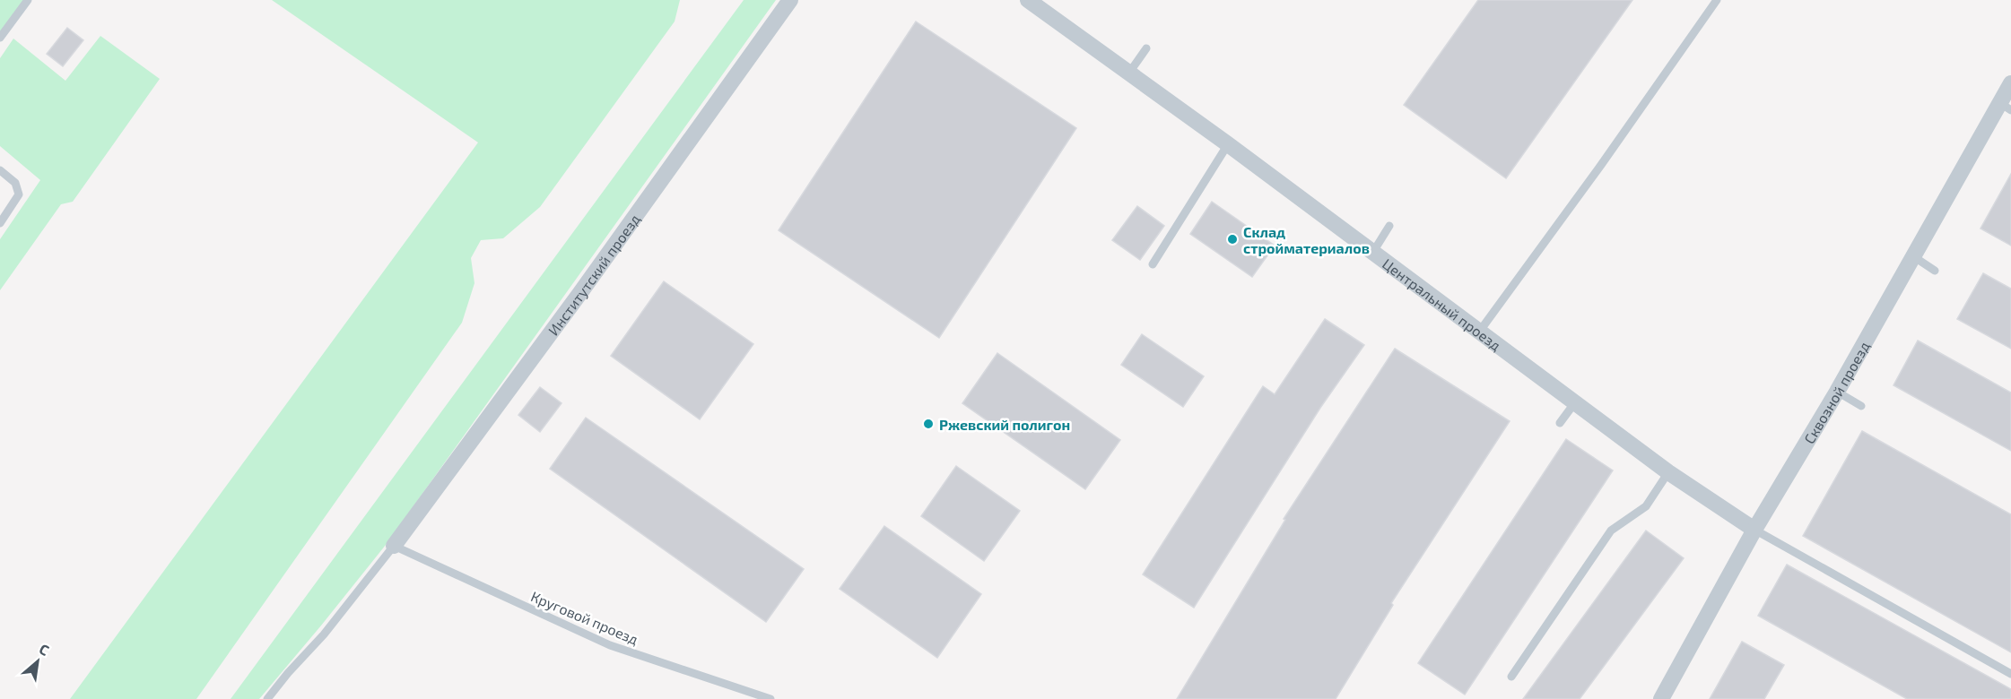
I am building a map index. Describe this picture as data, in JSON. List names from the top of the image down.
{
  "streets": {
    "street": ["Институтский проезд", "Центральный проезд", "Сквозной проезд"],
    "lane": ["Круговой проезд"]
  },
  "crossings": [
    ["Институтский проезд", "Круговой проезд"],
    ["Центральный проезд", "Сквозной проезд"]
  ],
  "places": ["Склад стройматериалов", "Ржевский полигон"],
  "north": "top right"
}
